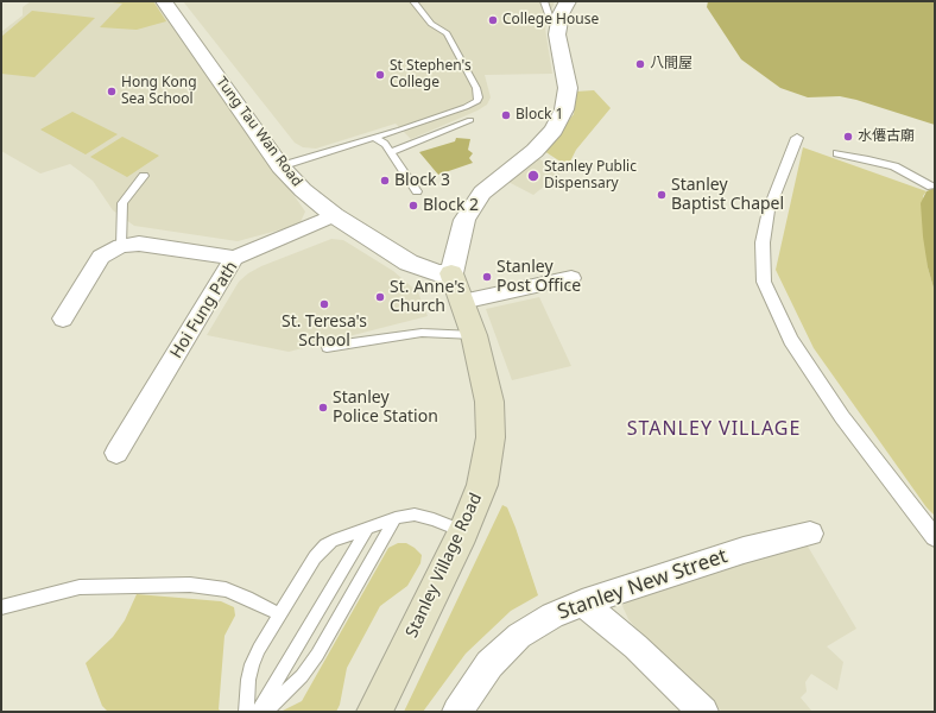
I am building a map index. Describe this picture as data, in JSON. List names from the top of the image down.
{
  "streets": {
    "main road": ["Stanley Village Road"],
    "street": ["Tung Tau Wan Road", "Hoi Fung Path", "Stanley New Street"]
  },
  "crossings": [
    ["Tung Tau Wan Road", "Hoi Fung Path"],
    ["Tung Tau Wan Road", "Stanley Village Road"]
  ],
  "districts": ["STANLEY VILLAGE"],
  "places": [
    "College House",
    "八間屋",
    "St Stephen's College",
    "Hong Kong Sea School",
    "Block 1",
    "水僊古廟",
    "Stanley Public Dispensary",
    "Block 3",
    "Stanley Baptist Chapel",
    "Block 2",
    "Stanley Post Office",
    "St. Anne's Church",
    "St. Teresa's School",
    "Stanley Police Station"
  ]
}
